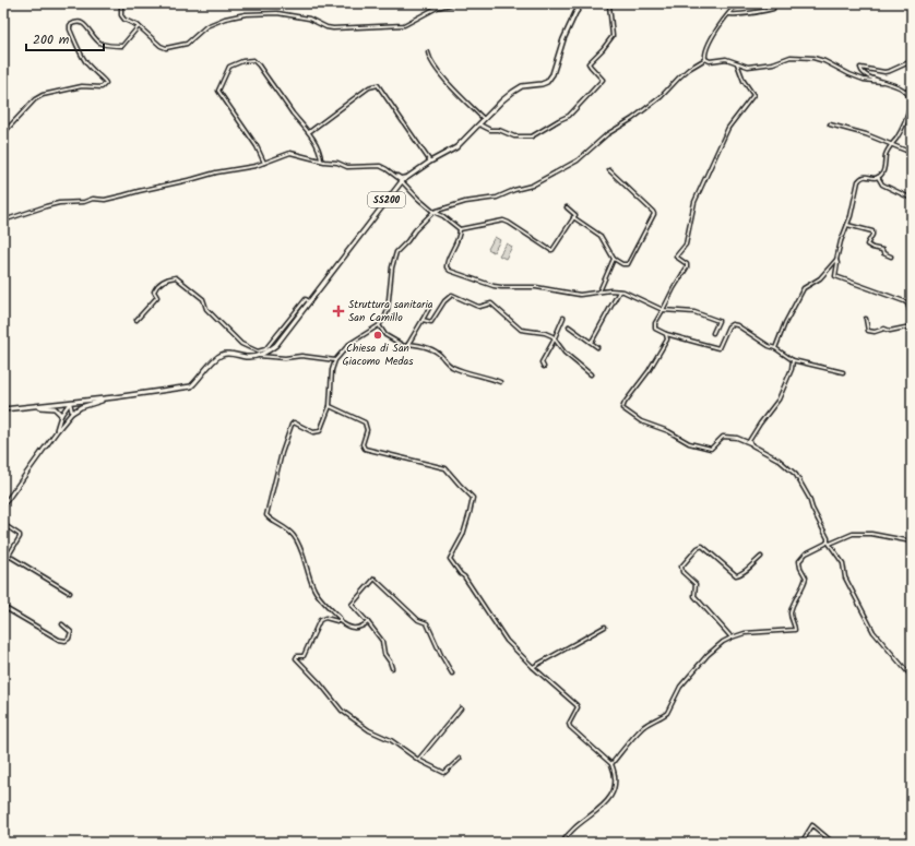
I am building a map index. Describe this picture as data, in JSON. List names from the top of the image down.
{
  "streets": {
    "main road": ["SS200"]
  },
  "places": {
    "health": ["Struttura sanitaria San Camillo"],
    "other": ["Chiesa di San Giacomo Medas"]
  },
  "scale_bar": "200 m"
}
